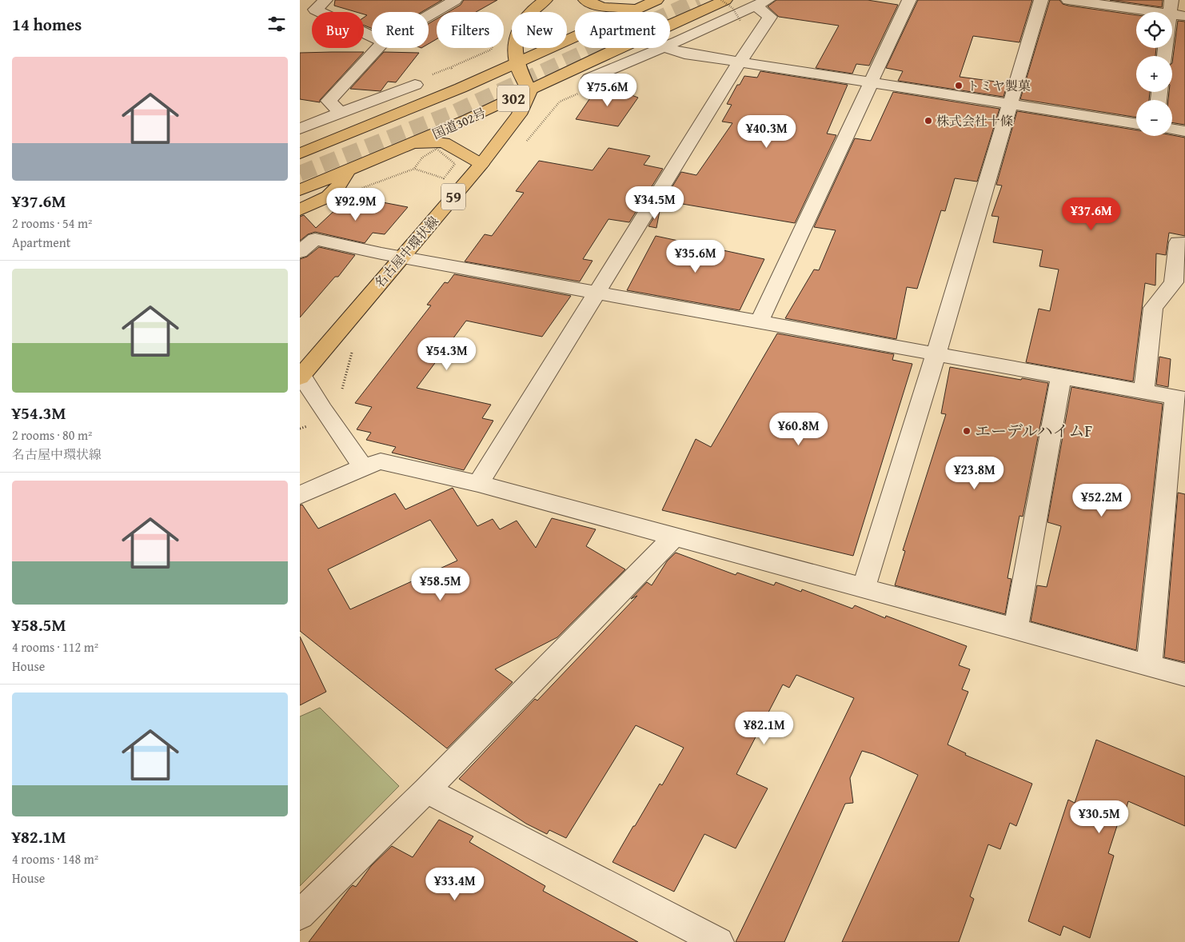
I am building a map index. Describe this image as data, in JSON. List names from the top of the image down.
{
  "streets": {
    "main road": [
      "302",
      "国道302号",
      "59",
      "名古屋中環状線"
    ]
  },
  "crossings": [
    ["国道302号", "名古屋中環状線"]
  ],
  "places": ["トミヤ製菓", "株式会社十條", "エーデルハイムF"],
  "page": {
    "heading": "14 homes",
    "map_buttons": ["+", "−"],
    "chip": [
      "Buy",
      "Rent",
      "Filters",
      "New",
      "Apartment"
    ],
    "list": [
      {
        "name": "¥37.6M",
        "note": "2 rooms · 54 m² · Apartment"
      },
      {
        "name": "¥54.3M",
        "note": "2 rooms · 80 m² · 名古屋中環状線"
      },
      {
        "name": "¥58.5M",
        "note": "4 rooms · 112 m² · House"
      },
      {
        "name": "¥82.1M",
        "note": "4 rooms · 148 m² · House"
      }
    ],
    "price": [
      "¥75.6M",
      "¥40.3M",
      "¥34.5M",
      "¥92.9M",
      "¥37.6M",
      "¥35.6M",
      "¥54.3M",
      "¥60.8M",
      "¥23.8M",
      "¥52.2M",
      "¥58.5M",
      "¥82.1M",
      "¥30.5M",
      "¥33.4M"
    ]
  }
}
